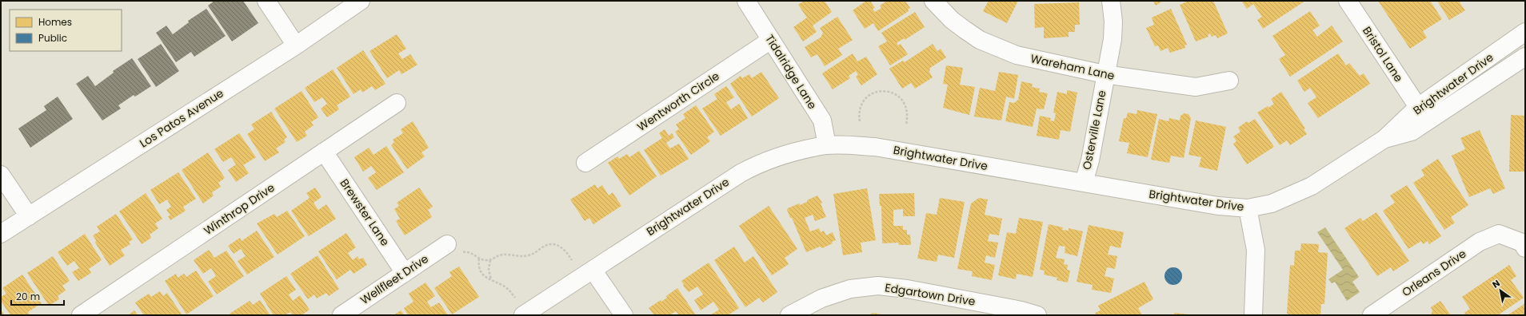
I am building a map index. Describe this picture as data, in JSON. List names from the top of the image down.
{
  "streets": {
    "street": [
      "Bristol Lane",
      "Wareham Lane",
      "Tidalridge Lane",
      "Brightwater Drive",
      "Wentworth Circle",
      "Los Patos Avenue",
      "Osterville Lane",
      "Winthrop Drive",
      "Brewster Lane",
      "Orleans Drive",
      "Wellfleet Drive",
      "Edgartown Drive"
    ]
  },
  "crossings": [
    ["Bristol Lane", "Brightwater Drive"],
    ["Wareham Lane", "Osterville Lane"],
    ["Tidalridge Lane", "Brightwater Drive"],
    ["Tidalridge Lane", "Wentworth Circle"],
    ["Brightwater Drive", "Osterville Lane"],
    ["Winthrop Drive", "Brewster Lane"],
    ["Brewster Lane", "Wellfleet Drive"]
  ],
  "legend": ["Homes", "Public"],
  "scale_bar": "20 m",
  "north": "top left"
}
